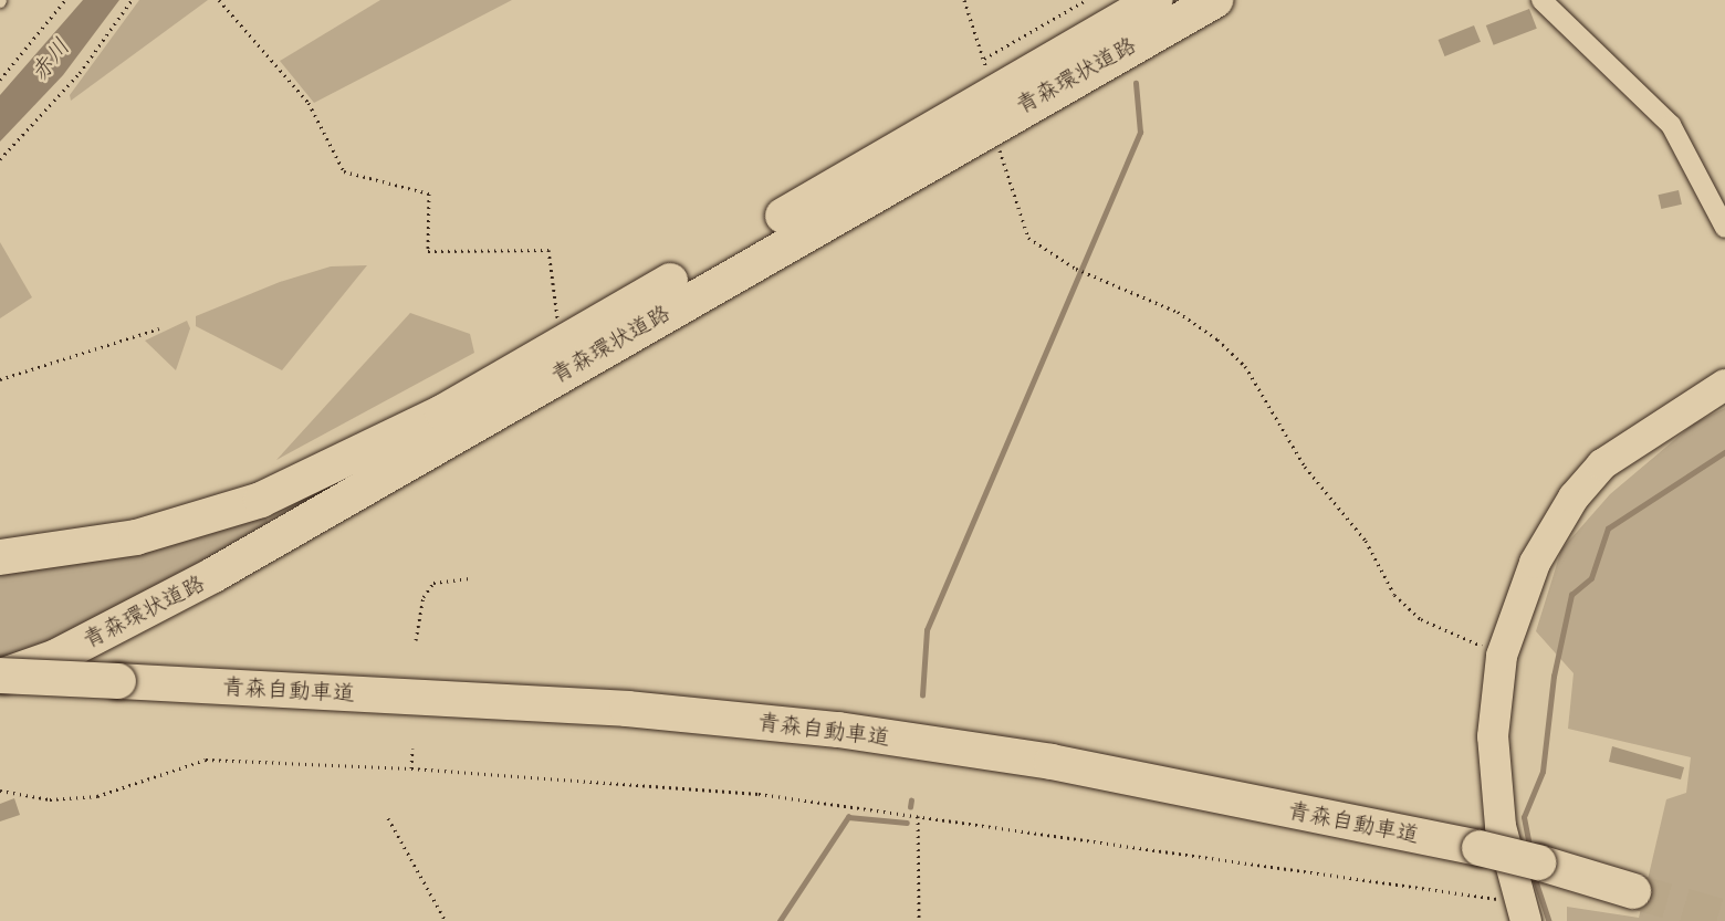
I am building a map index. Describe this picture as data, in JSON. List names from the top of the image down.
{
  "streets": {
    "highway": ["青森環状道路", "青森自動車道"]
  },
  "crossings": [
    ["青森環状道路", "青森自動車道"]
  ],
  "water": ["赤川"]
}
